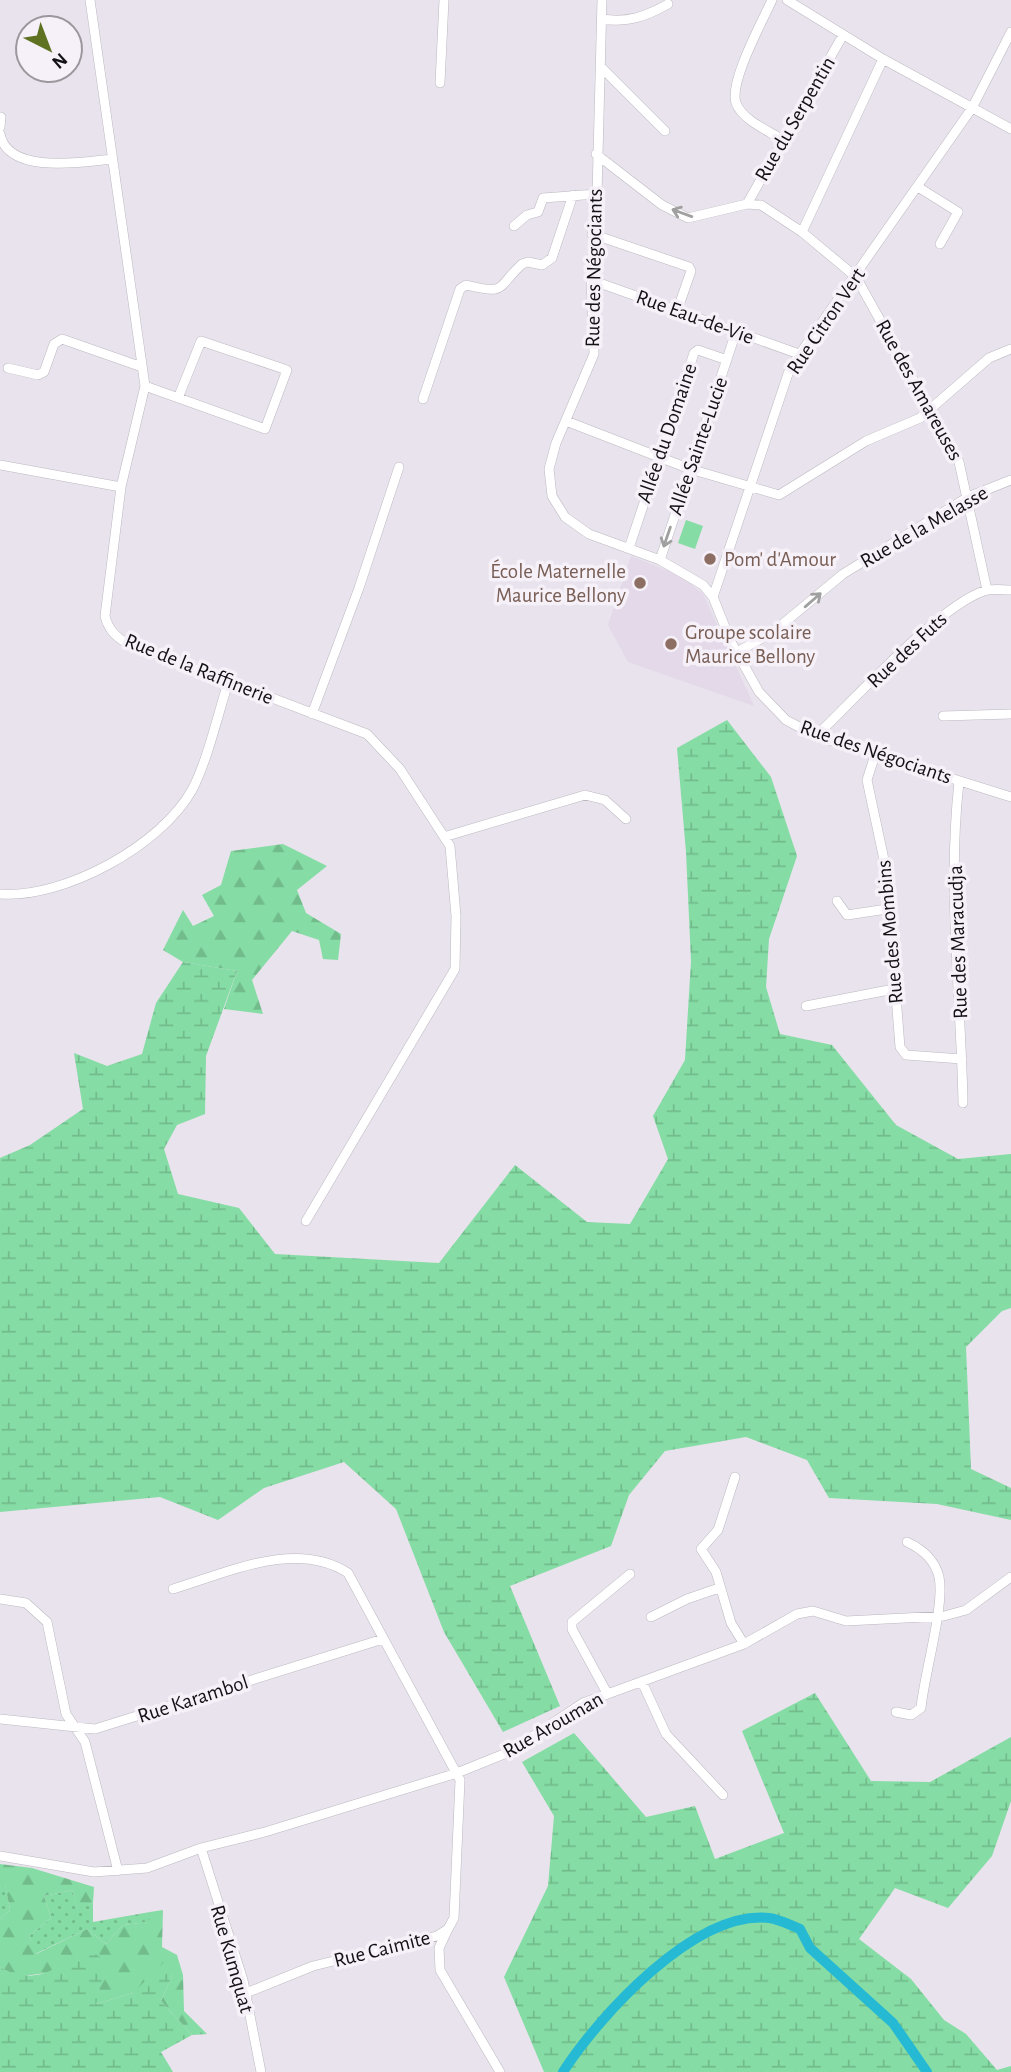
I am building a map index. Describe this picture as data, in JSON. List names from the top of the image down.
{
  "streets": {
    "street": [
      "Rue du Serpentin",
      "Rue des Négociants",
      "Rue Eau-de-Vie",
      "Rue Citron Vert",
      "Rue des Amareuses",
      "Allée du Domaine",
      "Allée Sainte-Lucie",
      "Rue de la Melasse",
      "Rue des Futs",
      "Rue de la Raffinerie",
      "Rue des Mombins",
      "Rue des Maracudja",
      "Rue Karambol",
      "Rue Arouman",
      "Rue Caimite",
      "Rue Kumquat"
    ]
  },
  "crossings": [
    ["Rue des Négociants", "Rue Eau-de-Vie"],
    ["Rue des Négociants", "Rue Citron Vert"],
    ["Rue des Négociants", "Allée du Domaine"],
    ["Rue des Négociants", "Allée Sainte-Lucie"],
    ["Rue des Négociants", "Rue de la Melasse"],
    ["Rue des Négociants", "Rue des Futs"],
    ["Rue des Négociants", "Rue des Mombins"],
    ["Rue des Négociants", "Rue des Maracudja"],
    ["Rue Eau-de-Vie", "Rue Citron Vert"],
    ["Rue Eau-de-Vie", "Allée Sainte-Lucie"],
    ["Rue Citron Vert", "Rue des Amareuses"],
    ["Rue des Amareuses", "Rue de la Melasse"],
    ["Rue des Amareuses", "Rue des Futs"],
    ["Allée du Domaine", "Allée Sainte-Lucie"],
    ["Rue des Mombins", "Rue des Maracudja"],
    ["Rue Arouman", "Rue Caimite"],
    ["Rue Arouman", "Rue Kumquat"],
    ["Rue Caimite", "Rue Kumquat"]
  ],
  "one_way": ["Allée Sainte-Lucie", "Rue de la Melasse"],
  "places": ["Pom' d'Amour", "École Maternelle Maurice Bellony", "Groupe scolaire Maurice Bellony"],
  "north": "bottom right"
}
